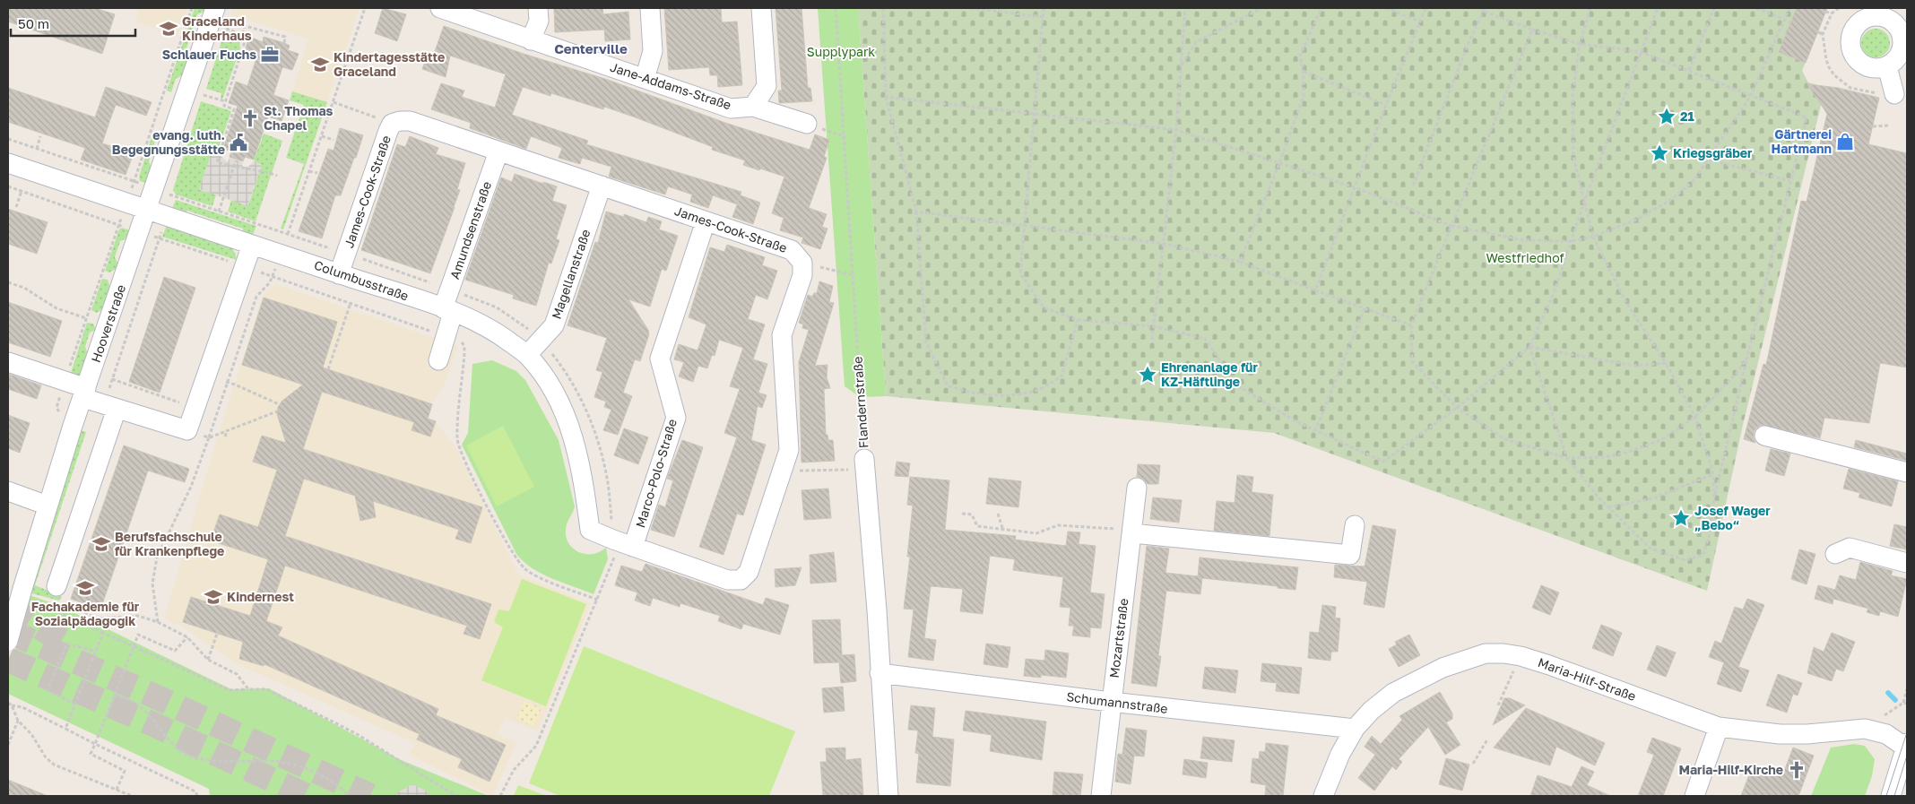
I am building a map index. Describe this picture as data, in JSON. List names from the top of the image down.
{
  "streets": {
    "street": [
      "Jane-Addams-Straße",
      "James-Cook-Straße",
      "Amundsenstraße",
      "Magellanstraße",
      "Columbusstraße",
      "Hooverstraße",
      "Marco-Polo-Straße",
      "Mozartstraße",
      "Maria-Hilf-Straße",
      "Schumannstraße"
    ],
    "path": ["Flandernstraße"]
  },
  "crossings": [
    ["James-Cook-Straße", "Amundsenstraße"],
    ["James-Cook-Straße", "Magellanstraße"],
    ["James-Cook-Straße", "Columbusstraße"],
    ["James-Cook-Straße", "Marco-Polo-Straße"],
    ["Amundsenstraße", "Columbusstraße"],
    ["Magellanstraße", "Columbusstraße"],
    ["Columbusstraße", "Hooverstraße"],
    ["Columbusstraße", "Marco-Polo-Straße"],
    ["Mozartstraße", "Schumannstraße"],
    ["Maria-Hilf-Straße", "Schumannstraße"]
  ],
  "districts": ["Centerville"],
  "parks": ["Supplypark", "Westfriedhof"],
  "places": {
    "school or university": [
      "Graceland Kinderhaus",
      "Kindertagesstätte Graceland",
      "Berufsfachschule für Krankenpflege",
      "Fachakademie für Sozialpädagogik",
      "Kindernest"
    ],
    "office": ["Schlauer Fuchs"],
    "place": [
      "21",
      "Kriegsgräber",
      "Ehrenanlage für KZ-Häftlinge",
      "Josef Wager „Bebo“"
    ],
    "church": ["St. Thomas Chapel", "Maria-Hilf-Kirche"],
    "shop": ["Gärtnerei Hartmann"],
    "public building": ["evang. luth. Begegnungsstätte"]
  },
  "scale_bar": "50 m"
}
